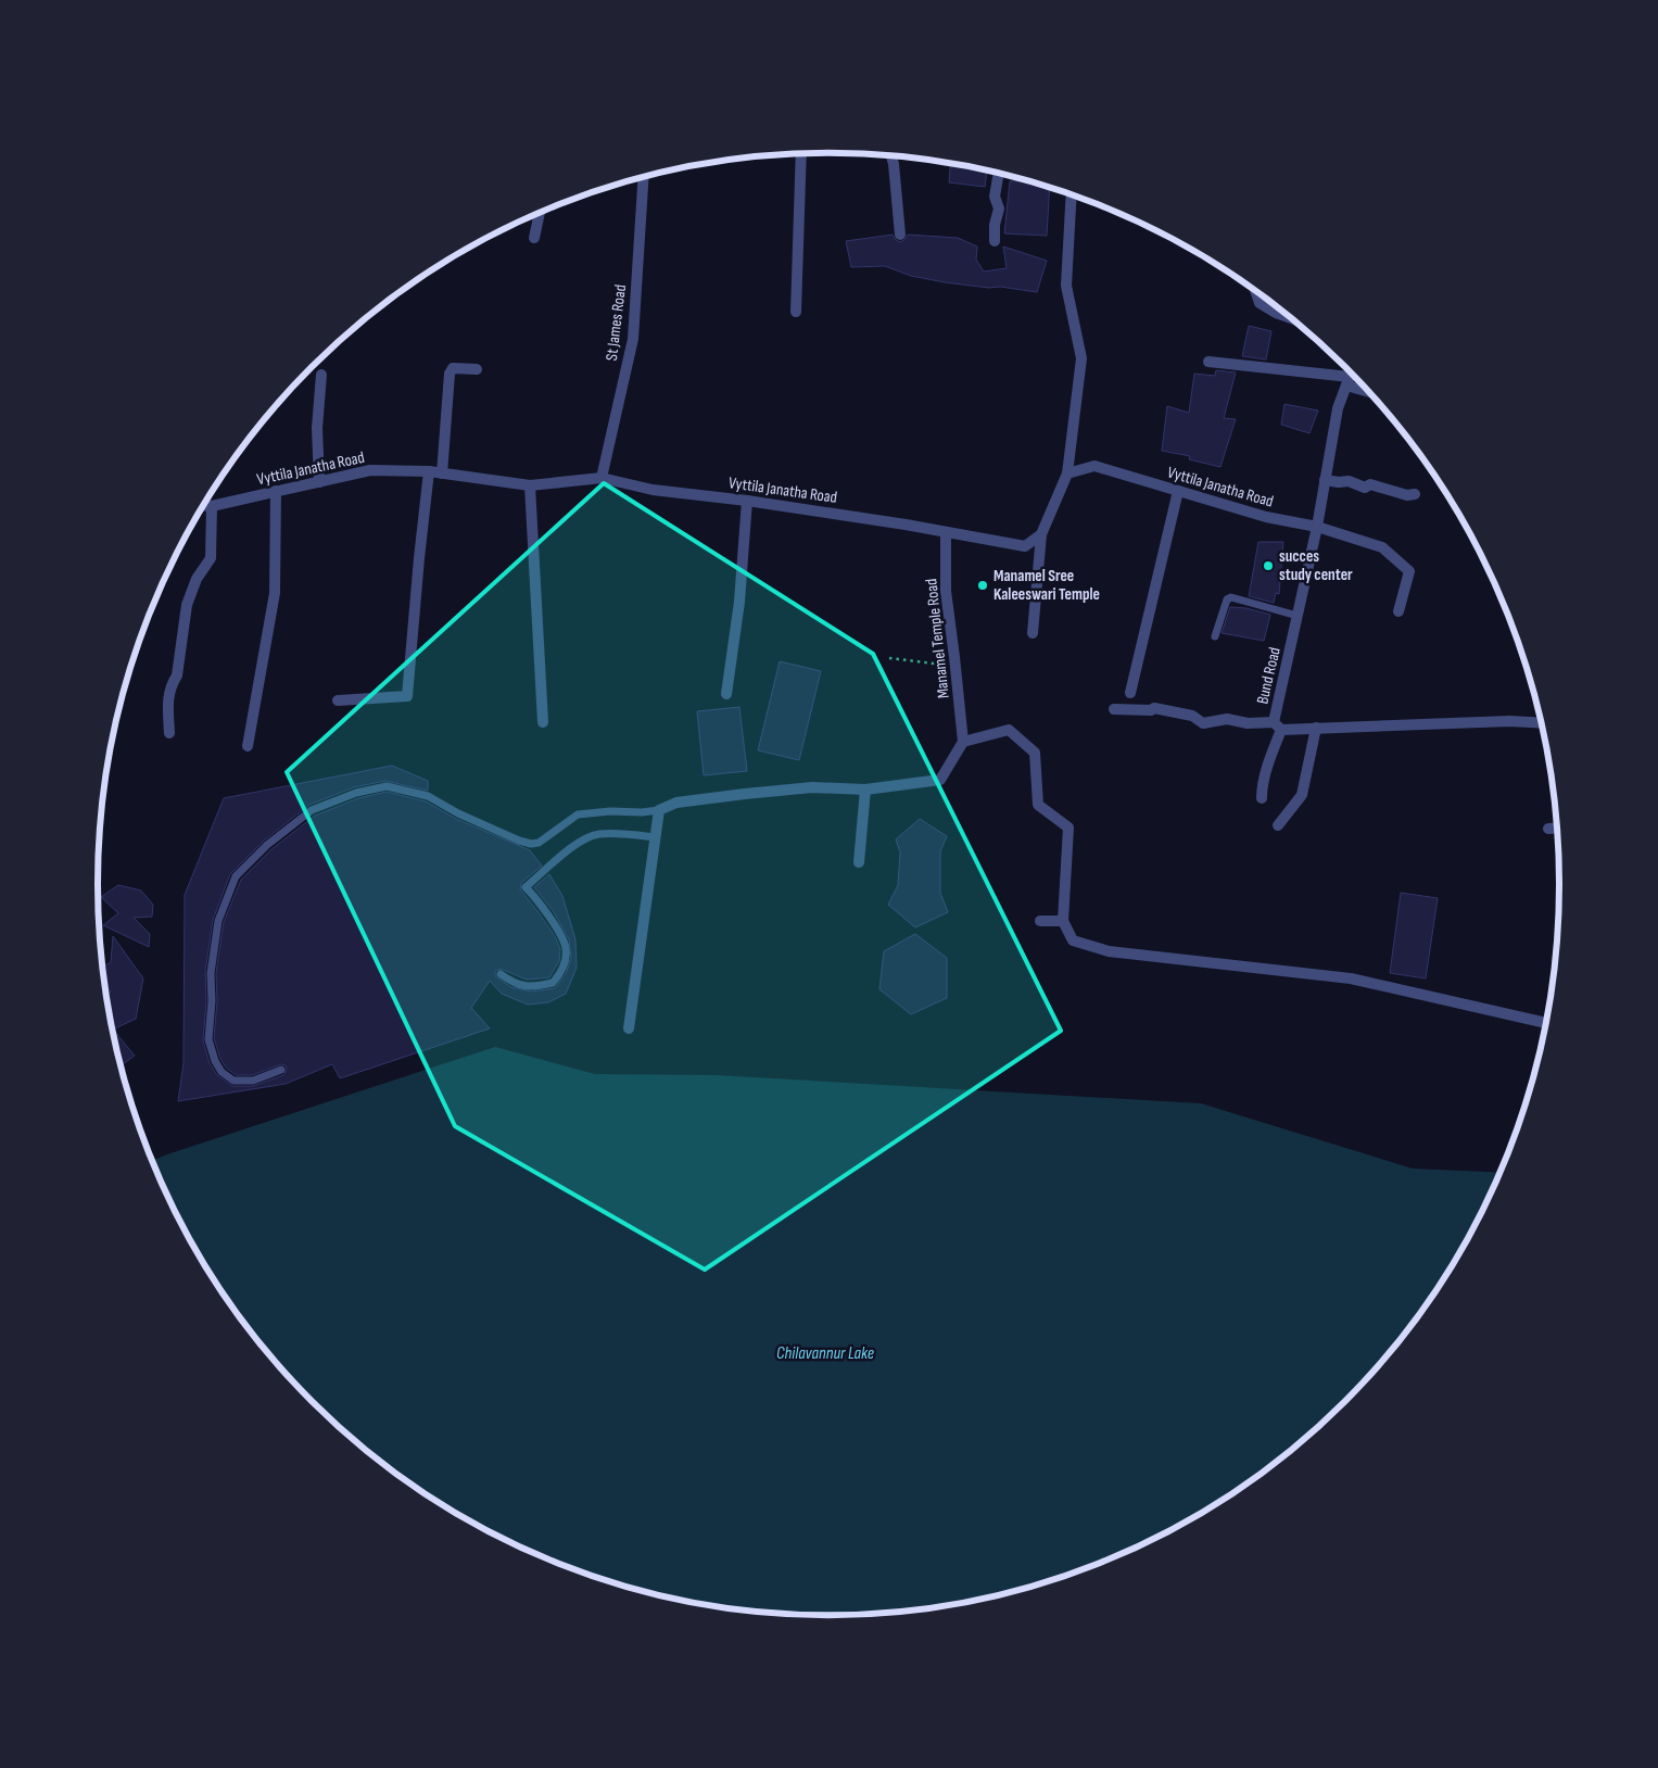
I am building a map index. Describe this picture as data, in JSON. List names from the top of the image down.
{
  "streets": {
    "street": [
      "St James Road",
      "Vyttila Janatha Road",
      "Manamel Temple Road",
      "Bund Road"
    ]
  },
  "crossings": [
    ["St James Road", "Vyttila Janatha Road"],
    ["Vyttila Janatha Road", "Manamel Temple Road"],
    ["Vyttila Janatha Road", "Bund Road"]
  ],
  "water": ["Chilavannur Lake"],
  "places": ["succes study center", "Manamel Sree Kaleeswari Temple"]
}
